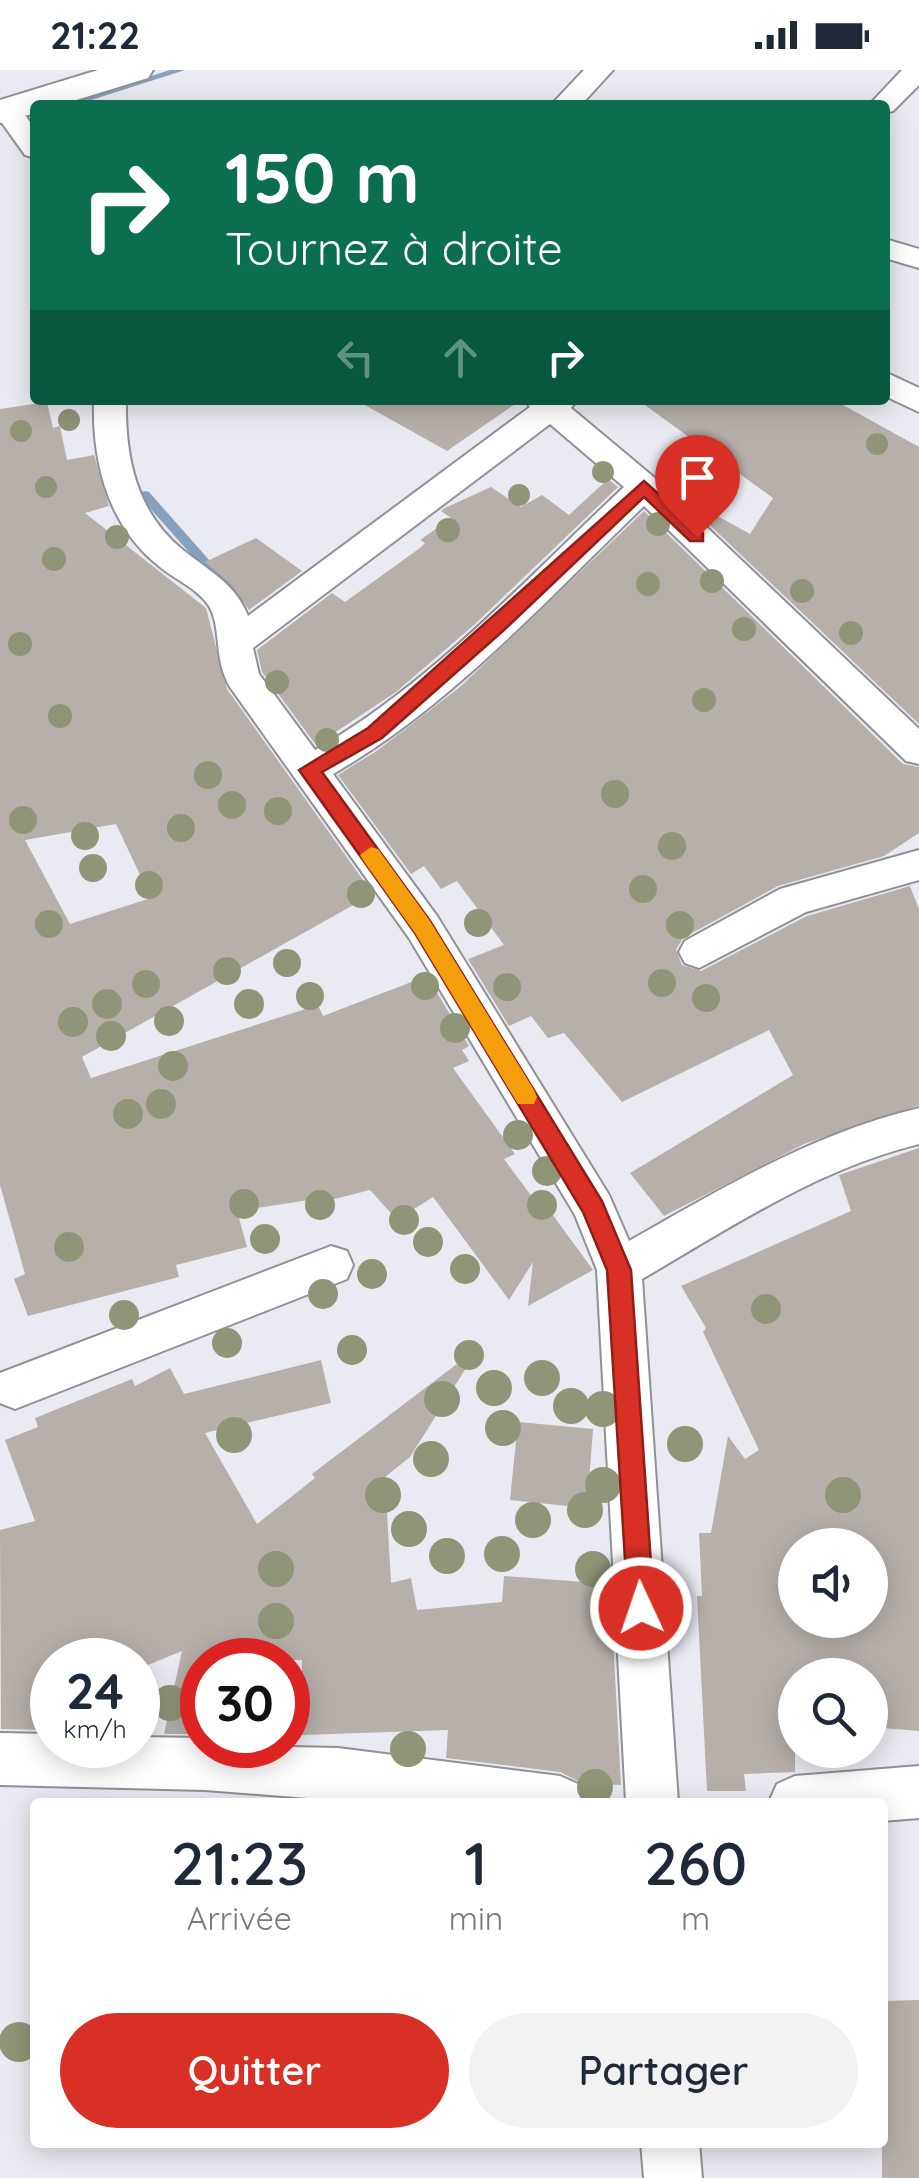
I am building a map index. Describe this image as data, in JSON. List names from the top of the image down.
{
  "page": {
    "status": "21:22",
    "turn": ["150 m", "Tournez à droite"],
    "speed": "24 km/h",
    "limit": "30",
    "eta": [
      "21:23",
      "Arrivée",
      "1",
      "min",
      "260",
      "m"
    ],
    "buttons": ["Quitter", "Partager"]
  }
}
